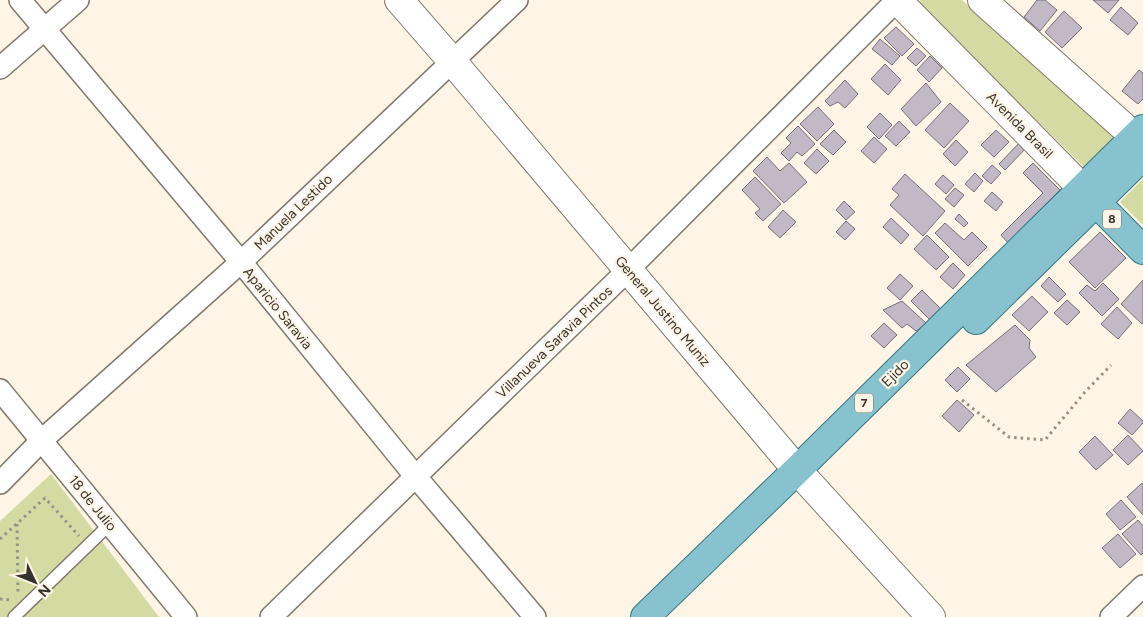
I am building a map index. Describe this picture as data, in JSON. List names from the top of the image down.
{
  "streets": {
    "main road": [
      "Avenida Brasil",
      "8",
      "Ejido",
      "7"
    ],
    "street": [
      "Manuela Lestido",
      "Aparicio Saravia",
      "General Justino Muniz",
      "Villanueva Saravia Pintos",
      "18 de Julio"
    ]
  },
  "crossings": [
    ["Avenida Brasil", "Villanueva Saravia Pintos"],
    ["Avenida Brasil", "Ejido"],
    ["Manuela Lestido", "Aparicio Saravia"],
    ["Manuela Lestido", "General Justino Muniz"],
    ["Manuela Lestido", "18 de Julio"],
    ["Aparicio Saravia", "Villanueva Saravia Pintos"],
    ["General Justino Muniz", "Villanueva Saravia Pintos"],
    ["General Justino Muniz", "Ejido"]
  ],
  "north": "bottom right"
}
